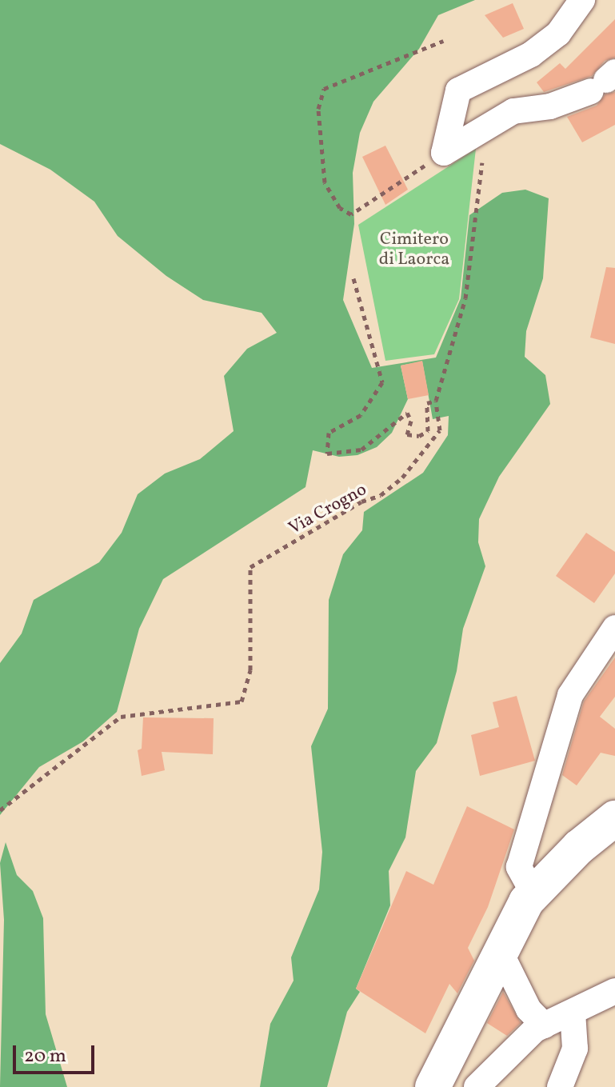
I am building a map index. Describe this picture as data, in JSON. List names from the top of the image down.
{
  "streets": {
    "path": ["Via Crogno"]
  },
  "parks": ["Cimitero di Laorca"],
  "scale_bar": "20 m"
}
